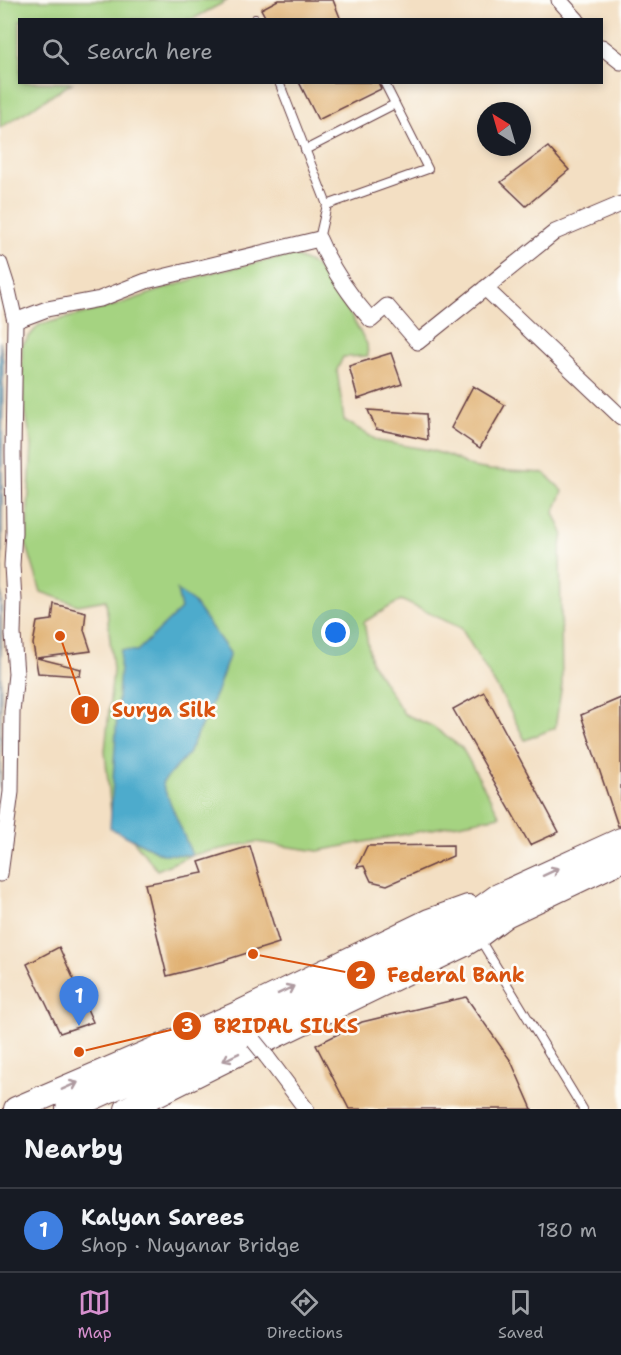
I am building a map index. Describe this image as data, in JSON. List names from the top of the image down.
{
  "places": ["Surya Silk", "Federal Bank", "BRIDAL SILKS"],
  "north": "top left",
  "page": {
    "search": "Search here",
    "pins": "1",
    "heading": "Nearby",
    "list": [
      {
        "mark": "1",
        "name": "Kalyan Sarees",
        "note": "Shop · Nayanar Bridge",
        "value": "180 m"
      }
    ],
    "nav": ["Map", "Directions", "Saved"]
  }
}
